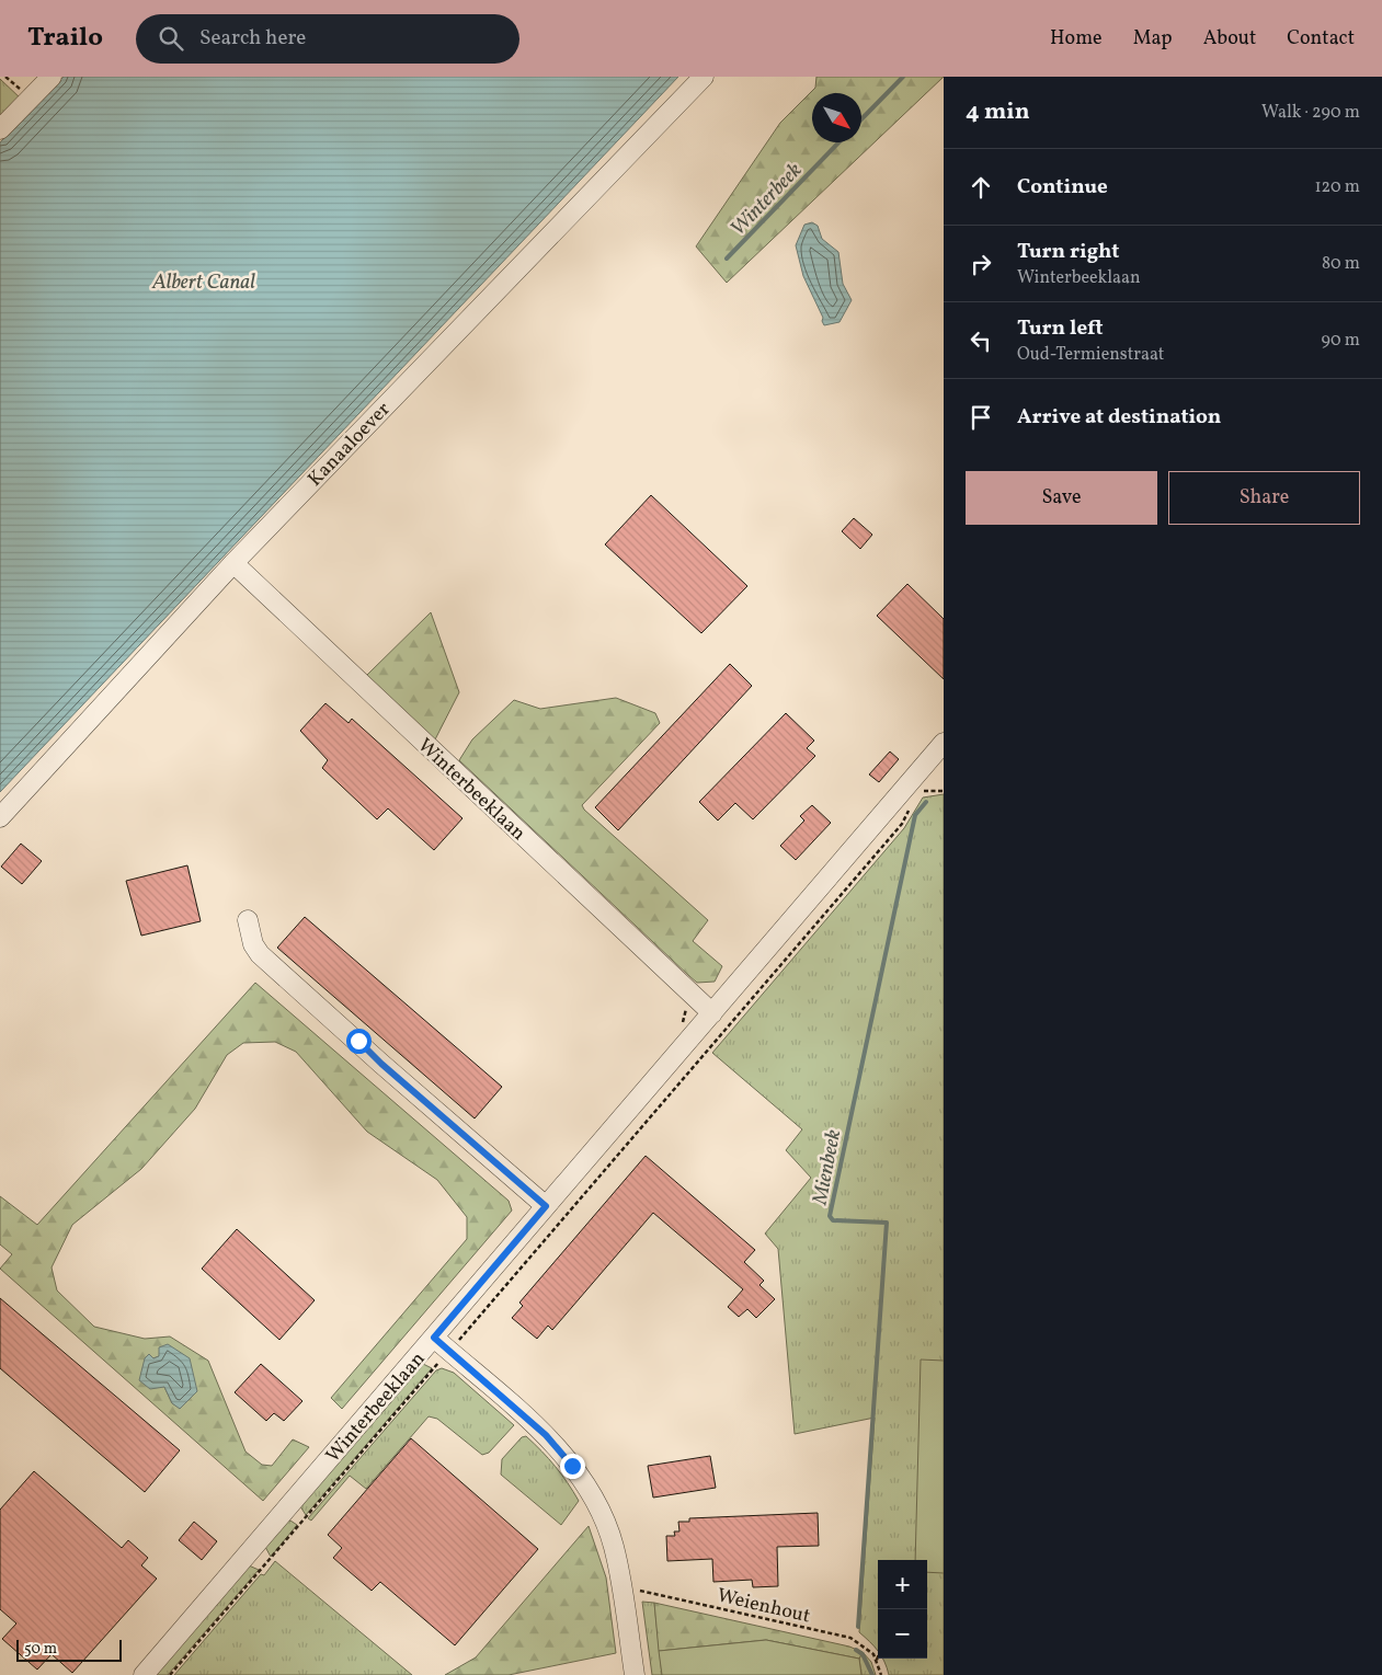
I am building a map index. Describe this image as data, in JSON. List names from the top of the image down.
{
  "streets": {
    "street": ["Kanaaloever", "Winterbeeklaan"],
    "path": ["Weienhout"]
  },
  "crossings": [
    ["Kanaaloever", "Winterbeeklaan"]
  ],
  "water": ["Winterbeek", "Albert Canal", "Mienbeek"],
  "scale_bar": "50 m",
  "north": "bottom right",
  "page": {
    "header": "Trailo",
    "search": "Search here",
    "nav": [
      "Home",
      "Map",
      "About",
      "Contact"
    ],
    "heading": ["4 min", "Walk · 290 m"],
    "list": [
      ["Continue", "120 m"],
      ["Turn right", "Winterbeeklaan", "80 m"],
      ["Turn left", "Oud-Termienstraat", "90 m"],
      "Arrive at destination"
    ],
    "buttons": ["Save", "Share"],
    "map_buttons": ["+", "−"],
    "scale": "50 m"
  }
}
